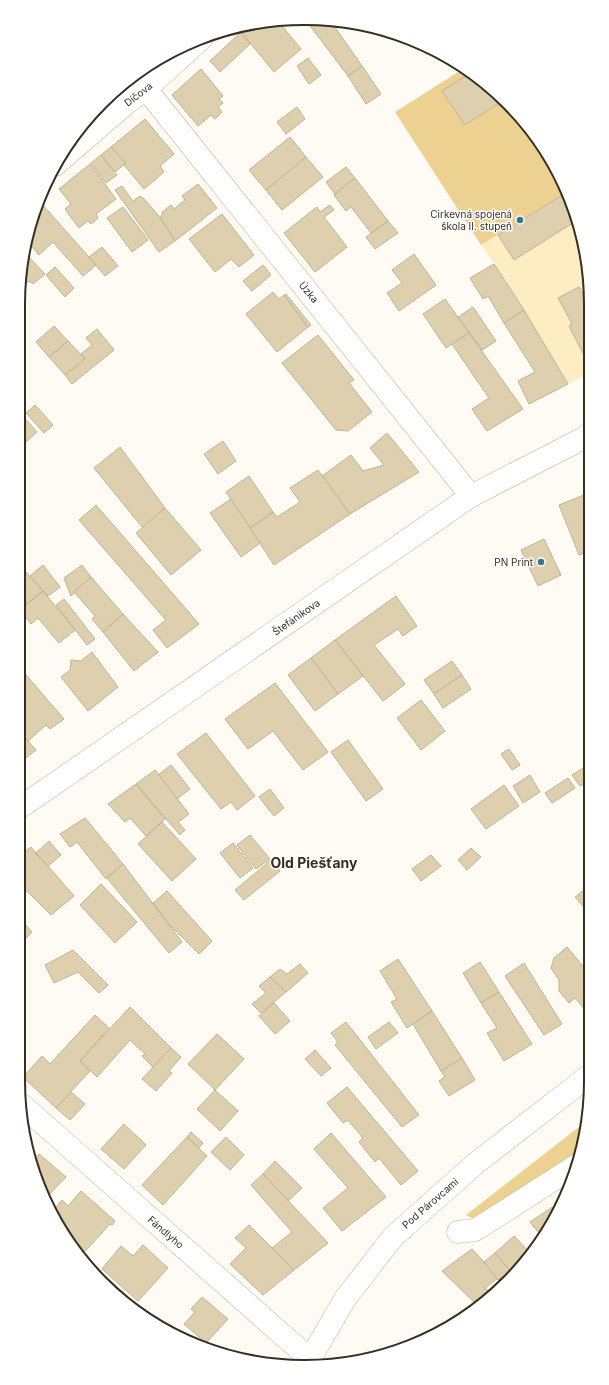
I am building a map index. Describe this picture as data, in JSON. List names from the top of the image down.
{
  "streets": {
    "street": [
      "Díčova",
      "Úzka",
      "Štefánikova",
      "Pod Párovcami",
      "Fándlyho"
    ]
  },
  "crossings": [
    ["Díčova", "Úzka"],
    ["Úzka", "Štefánikova"]
  ],
  "districts": ["Old Piešťany"],
  "places": ["Cirkevná spojená škola II. stupeň", "PN Print"]
}
